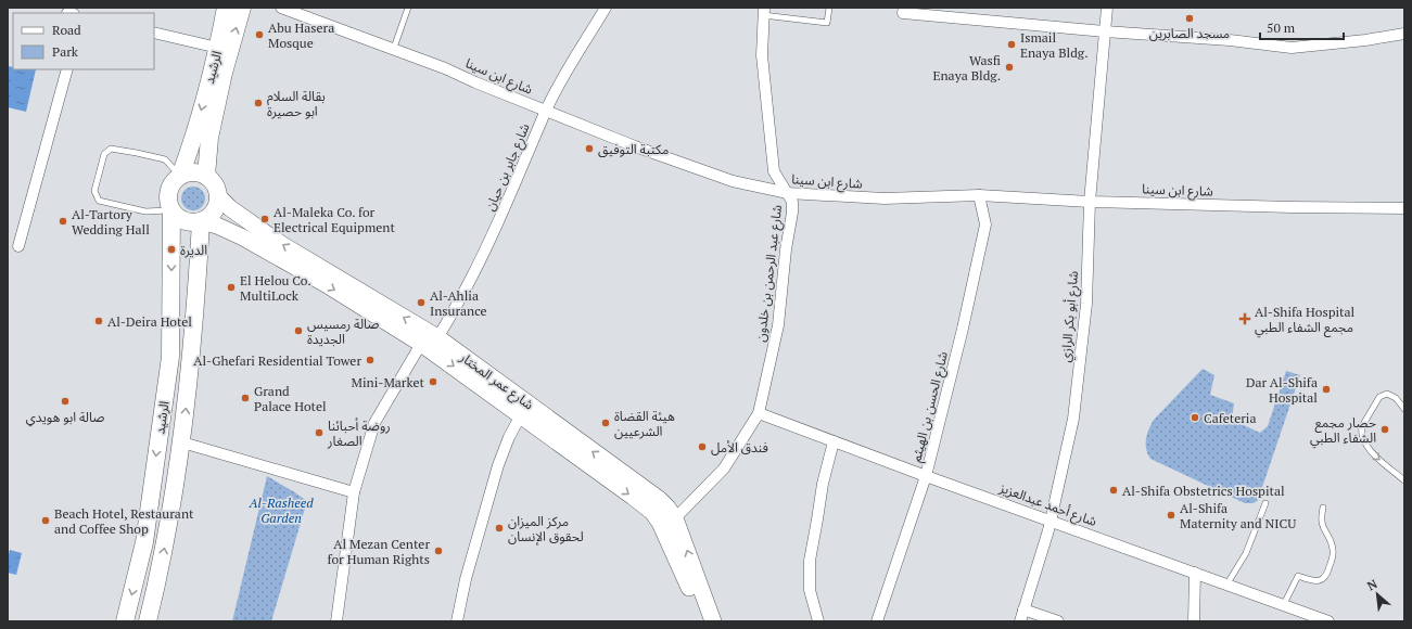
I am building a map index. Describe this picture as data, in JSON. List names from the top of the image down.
{
  "streets": {
    "main road": ["الرشيد", "شارع عمر المختار"],
    "street": [
      "شارع ابن سينا",
      "شارع جابر بن حيان",
      "شارع عبد الرحمن بن خلدون",
      "شارع أبو بكر الرازي",
      "شارع الحسن بن الهيثم",
      "شارع أحمد عبدالعزيز"
    ]
  },
  "crossings": [
    ["الرشيد", "شارع عمر المختار"],
    ["شارع ابن سينا", "شارع جابر بن حيان"],
    ["شارع ابن سينا", "شارع عبد الرحمن بن خلدون"],
    ["شارع ابن سينا", "شارع أبو بكر الرازي"],
    ["شارع ابن سينا", "شارع الحسن بن الهيثم"],
    ["شارع جابر بن حيان", "شارع عمر المختار"],
    ["شارع عبد الرحمن بن خلدون", "شارع عمر المختار"],
    ["شارع عبد الرحمن بن خلدون", "شارع أحمد عبدالعزيز"],
    ["شارع أبو بكر الرازي", "شارع أحمد عبدالعزيز"],
    ["شارع الحسن بن الهيثم", "شارع أحمد عبدالعزيز"]
  ],
  "parks": ["Al-Rasheed Garden"],
  "places": {
    "other": [
      "مسجد الصابرين",
      "Abu Hasera Mosque",
      "Ismail Enaya Bldg.",
      "Wasfi Enaya Bldg.",
      "بقالة السلام ابو حصيرة",
      "مكتبة التوفيق",
      "Al-Maleka Co. for Electrical Equipment",
      "Al-Tartory Wedding Hall",
      "الديرة",
      "El Helou Co. MultiLock",
      "Al-Ahlia Insurance",
      "Al-Deira Hotel",
      "صالة رمسيس الجديدة",
      "Al-Ghefari Residential Tower",
      "Mini-Market",
      "Dar Al-Shifa Hospital",
      "Grand Palace Hotel",
      "صالة ابو هويدي",
      "Cafeteria",
      "هيئة القضاة الشرعيين",
      "حصار مجمع الشفاء الطبي",
      "روضة أحبائنا الصغار",
      "فندق الأمل",
      "Al-Shifa Obstetrics Hospital",
      "Al-Shifa Maternity and NICU",
      "Beach Hotel, Restaurant and Coffee Shop",
      "مركز الميزان لحقوق الإنسان",
      "Al Mezan Center for Human Rights"
    ],
    "health": ["Al-Shifa Hospital مجمع الشفاء الطبي"]
  },
  "legend": ["Road", "Park"],
  "scale_bar": "50 m",
  "north": "top left"
}
